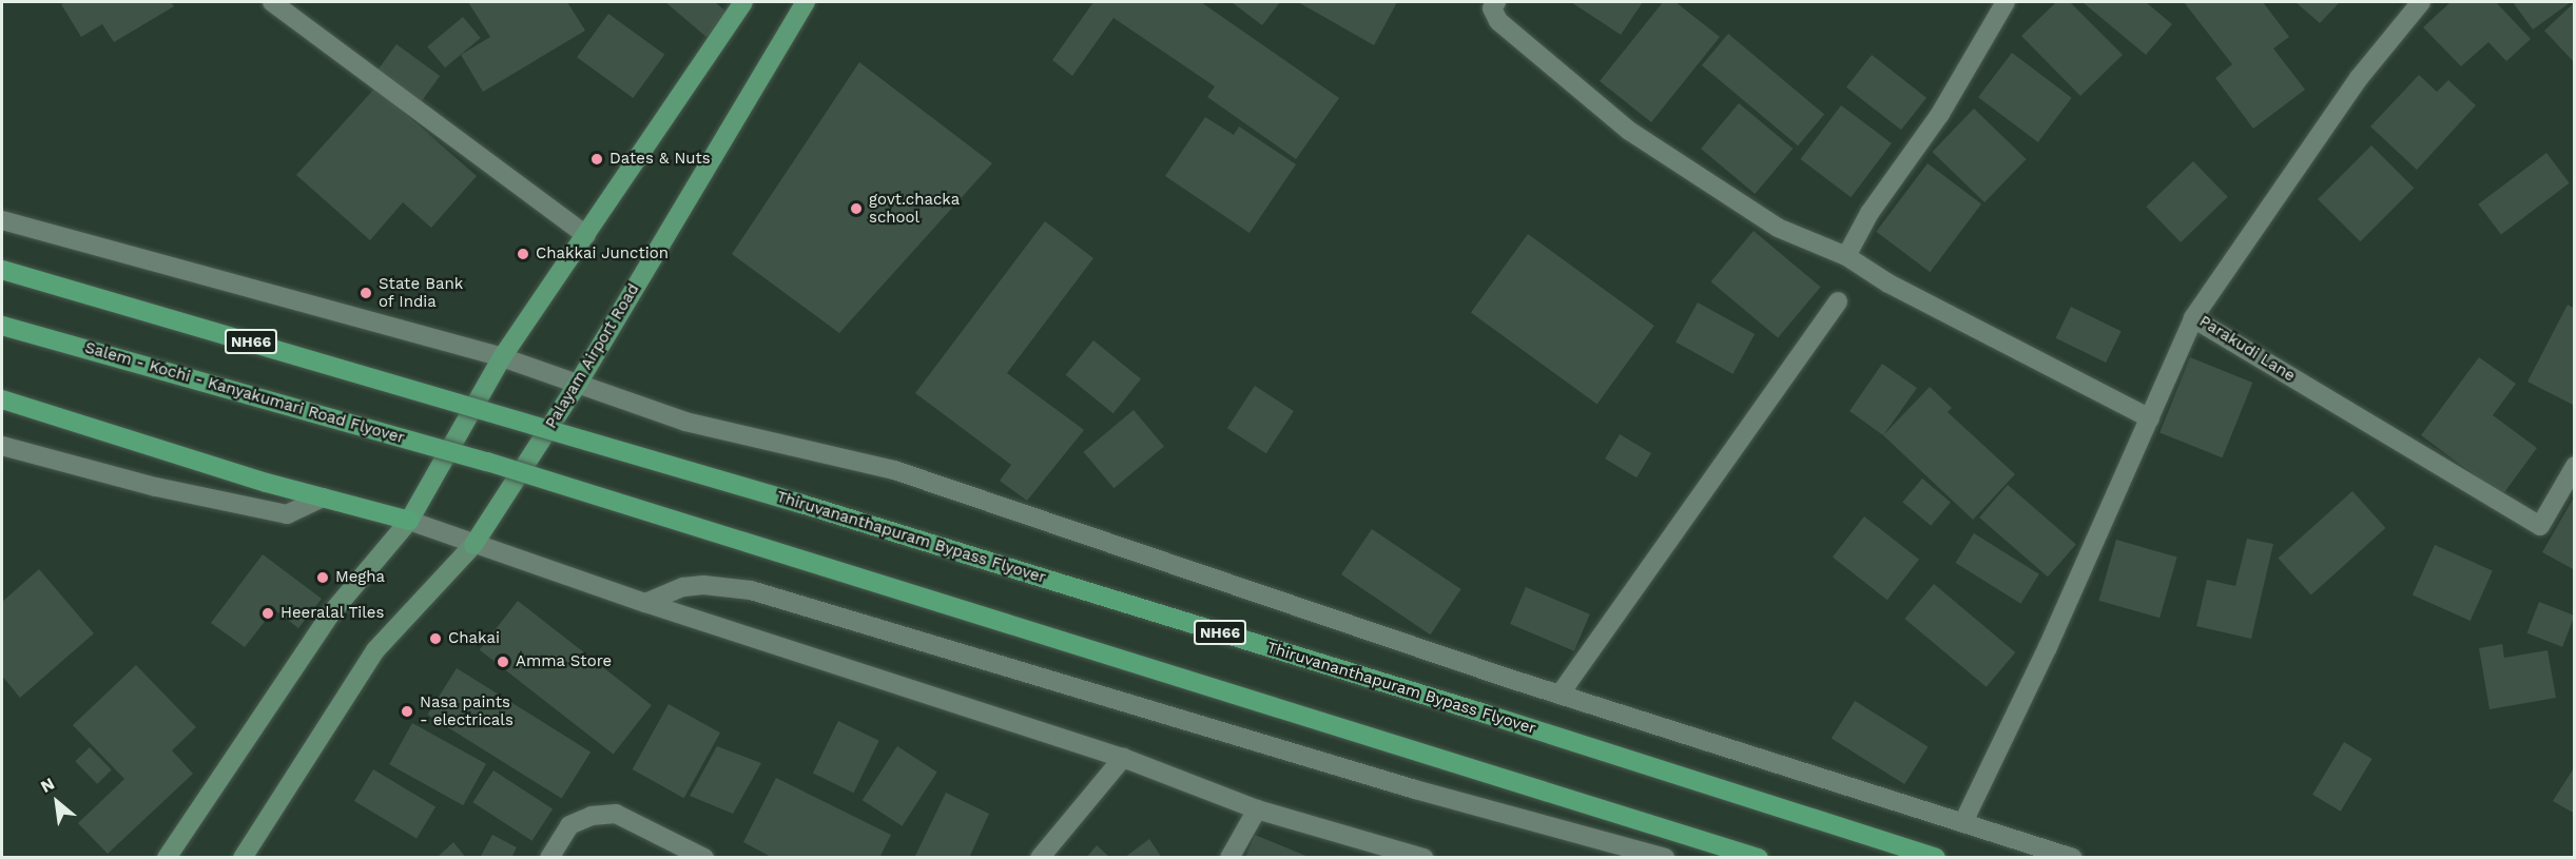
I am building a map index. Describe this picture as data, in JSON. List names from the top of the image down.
{
  "streets": {
    "highway": ["NH66", "Salem - Kochi - Kanyakumari Road Flyover", "Thiruvananthapuram Bypass Flyover"],
    "main road": ["Palayam Airport Road"],
    "street": ["Parakudi Lane"]
  },
  "places": [
    "Dates & Nuts",
    "govt.chacka school",
    "Chakkai Junction",
    "State Bank of India",
    "Megha",
    "Heeralal Tiles",
    "Chakai",
    "Amma Store",
    "Nasa paints - electricals"
  ],
  "north": "top left"
}
